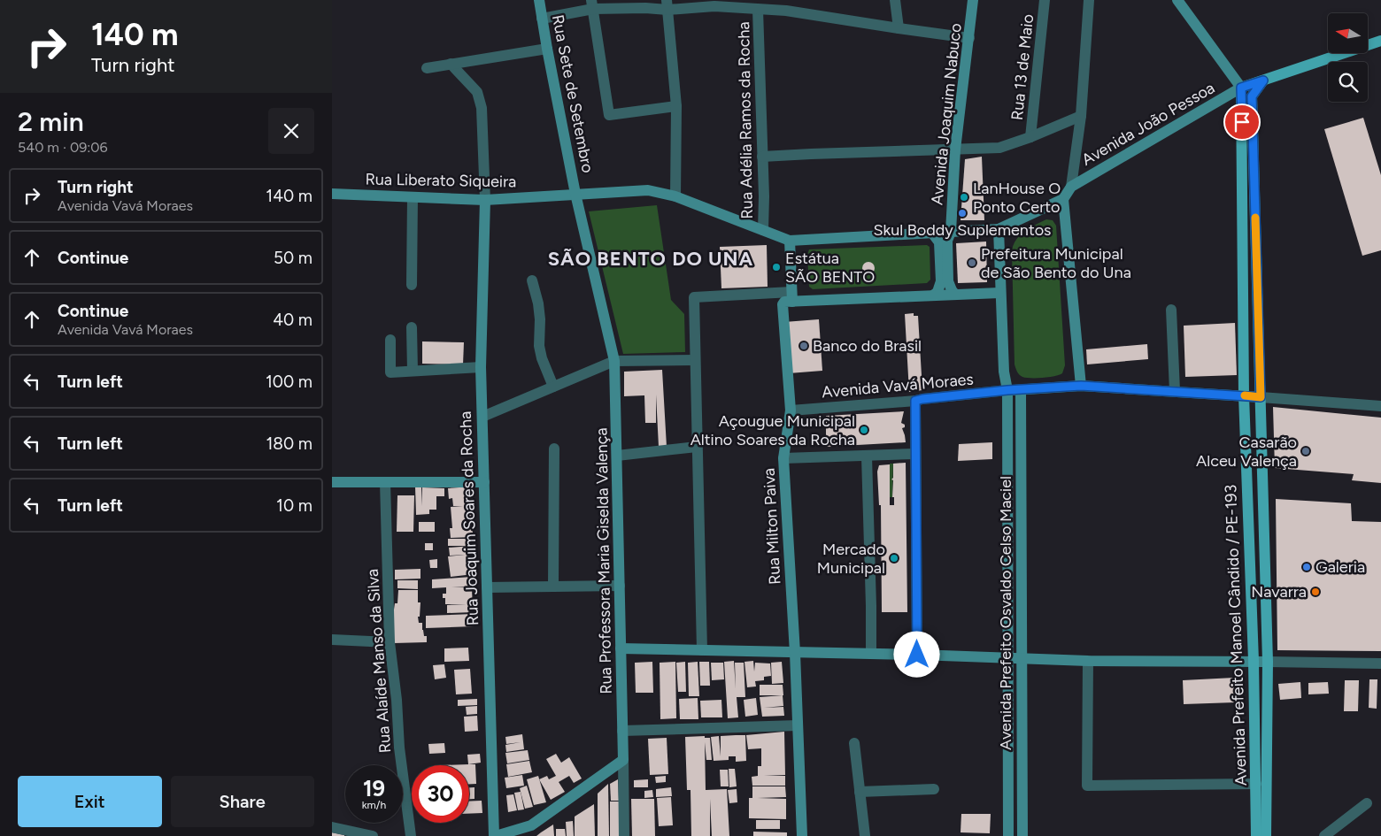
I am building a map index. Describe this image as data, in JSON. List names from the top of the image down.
{
  "streets": {
    "main road": ["Avenida Prefeito Manoel Cândido / PE-193"],
    "street": [
      "Rua 13 de Maio",
      "Rua Sete de Setembro",
      "Avenida Joaquim Nabuco",
      "Rua Adélia Ramos da Rocha",
      "Avenida João Pessoa",
      "Rua Liberato Siqueira",
      "Avenida Vavá Moraes",
      "Rua Joaquim Soares da Rocha",
      "Rua Milton Paiva",
      "Rua Professora Maria Giselda Valença",
      "Avenida Prefeito Osvaldo Celso Maciel",
      "Rua Alaíde Manso da Silva"
    ]
  },
  "crossings": [
    ["Rua Sete de Setembro", "Rua Liberato Siqueira"],
    ["Rua Sete de Setembro", "Rua Professora Maria Giselda Valença"],
    ["Rua Adélia Ramos da Rocha", "Rua Liberato Siqueira"],
    ["Avenida João Pessoa", "Avenida Prefeito Manoel Cândido / PE-193"],
    ["Rua Liberato Siqueira", "Rua Joaquim Soares da Rocha"],
    ["Avenida Vavá Moraes", "Rua Milton Paiva"],
    ["Avenida Vavá Moraes", "Avenida Prefeito Osvaldo Celso Maciel"]
  ],
  "districts": ["SÃO BENTO DO UNA"],
  "places": [
    "LanHouse O Ponto Certo",
    "Skul Boddy Suplementos",
    "Prefeitura Municipal de São Bento do Una",
    "Estátua SÃO BENTO",
    "Banco do Brasil",
    "Açougue Municipal Altino Soares da Rocha",
    "Casarão Alceu Valença",
    "Mercado Municipal",
    "Galeria",
    "Navarra"
  ],
  "north": "left",
  "page": {
    "turn": ["140 m", "Turn right"],
    "heading": ["2 min", "540 m · 09:06"],
    "list": [
      {
        "name": "Turn right",
        "note": "Avenida Vavá Moraes",
        "value": "140 m"
      },
      {
        "name": "Continue",
        "value": "50 m"
      },
      {
        "name": "Continue",
        "note": "Avenida Vavá Moraes",
        "value": "40 m"
      },
      {
        "name": "Turn left",
        "value": "100 m"
      },
      {
        "name": "Turn left",
        "value": "180 m"
      },
      {
        "name": "Turn left",
        "value": "10 m"
      }
    ],
    "speed": "19 km/h",
    "limit": "30",
    "buttons": ["Exit", "Share"]
  }
}
